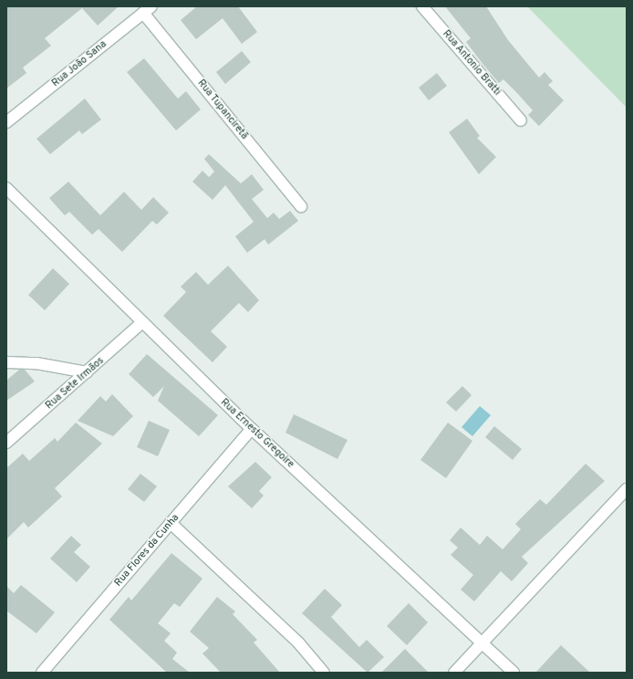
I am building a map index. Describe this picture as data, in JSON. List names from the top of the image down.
{
  "streets": {
    "street": [
      "Rua Antonio Bratti",
      "Rua João Sana",
      "Rua Tupanciretã",
      "Rua Sete Irmãos",
      "Rua Ernesto Gregoire",
      "Rua Flores da Cunha"
    ]
  },
  "crossings": [
    ["Rua João Sana", "Rua Tupanciretã"],
    ["Rua Sete Irmãos", "Rua Ernesto Gregoire"],
    ["Rua Ernesto Gregoire", "Rua Flores da Cunha"]
  ]
}
